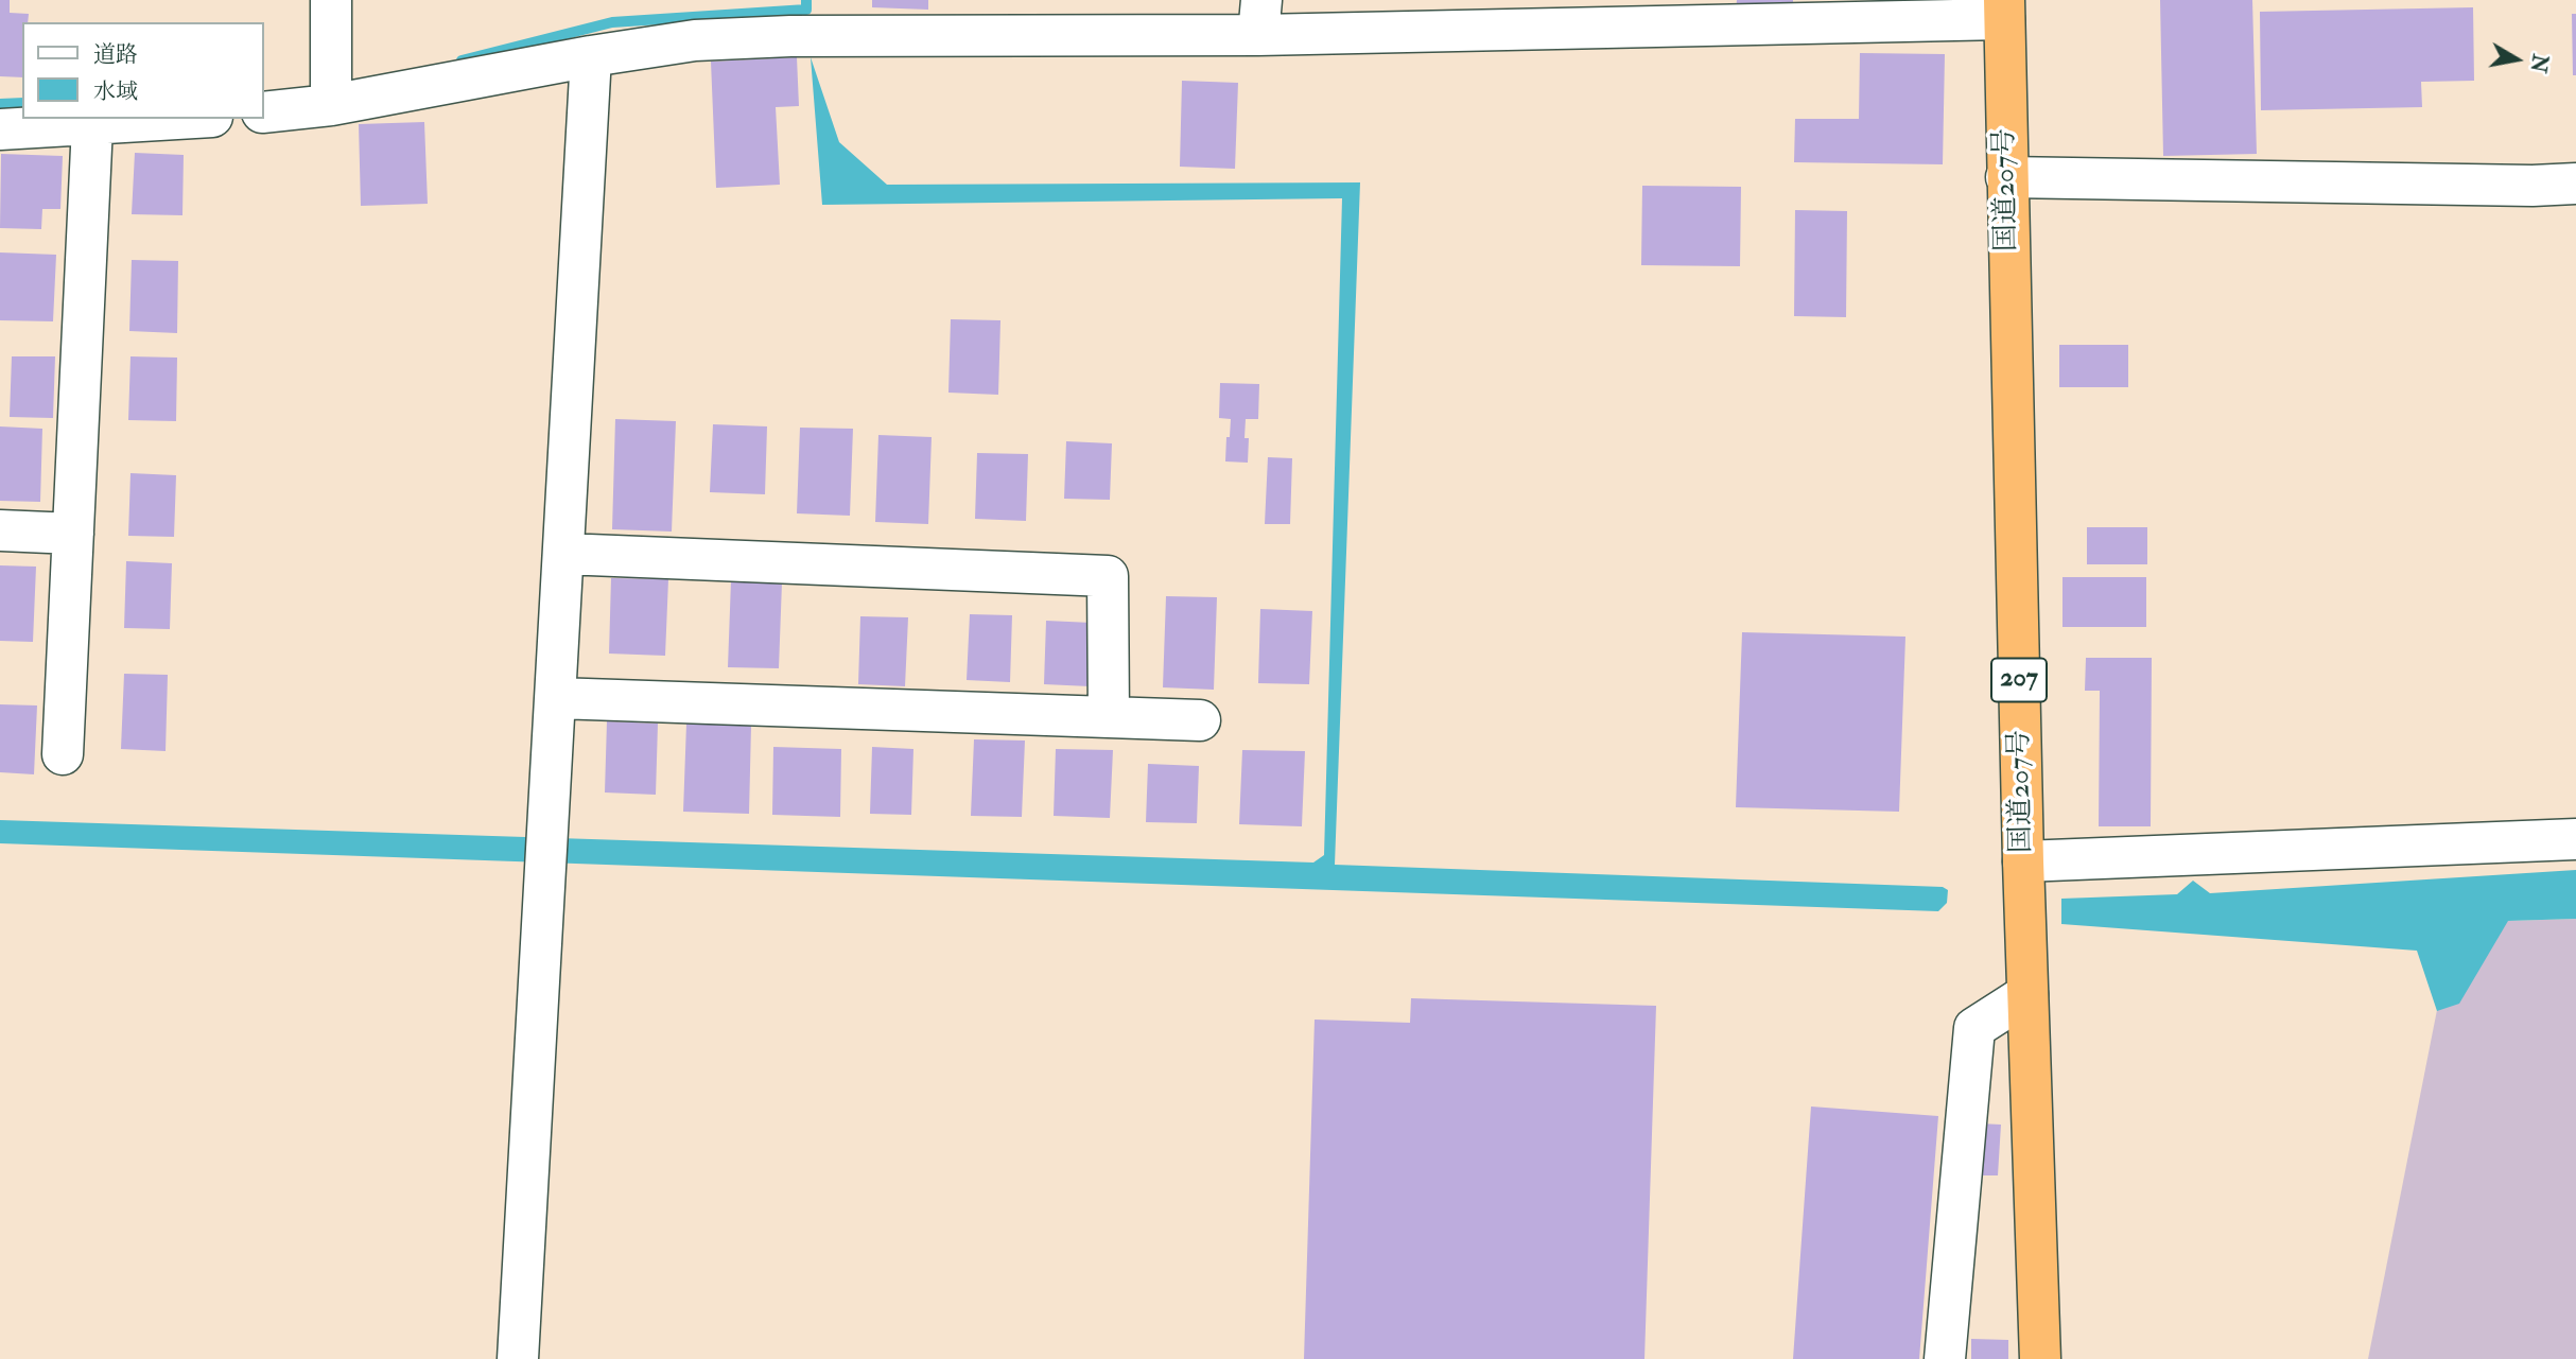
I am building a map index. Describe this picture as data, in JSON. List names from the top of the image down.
{
  "streets": {
    "highway": ["国道207号", "207"]
  },
  "legend": ["道路", "水域"],
  "north": "right"
}
